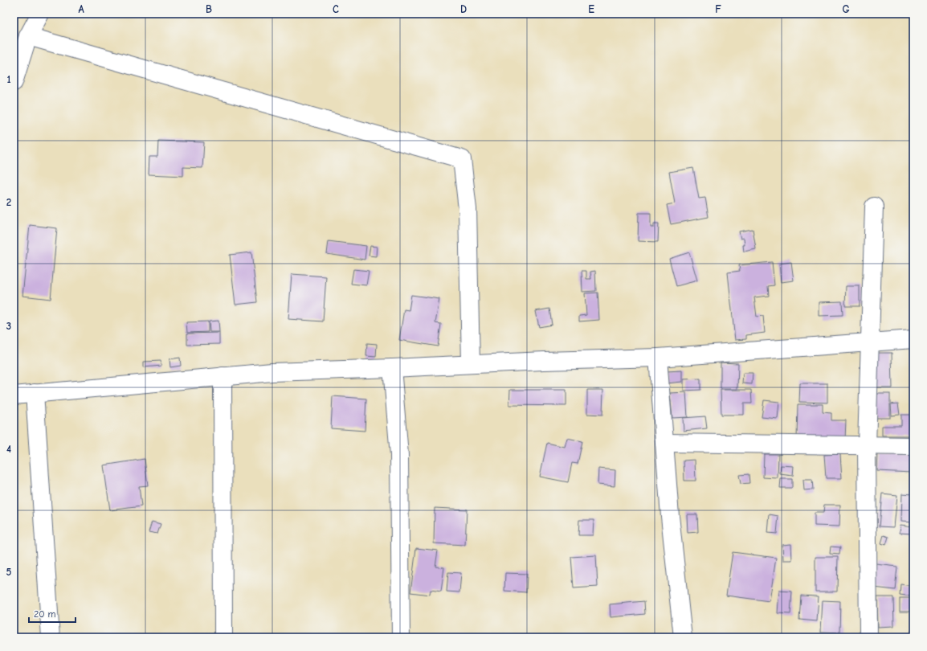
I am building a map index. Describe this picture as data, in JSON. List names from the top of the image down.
{
  "scale_bar": "20 m",
  "grid": {
    "columns": [
      "A",
      "B",
      "C",
      "D",
      "E",
      "F",
      "G"
    ],
    "rows": [
      "1",
      "2",
      "3",
      "4",
      "5"
    ]
  }
}
